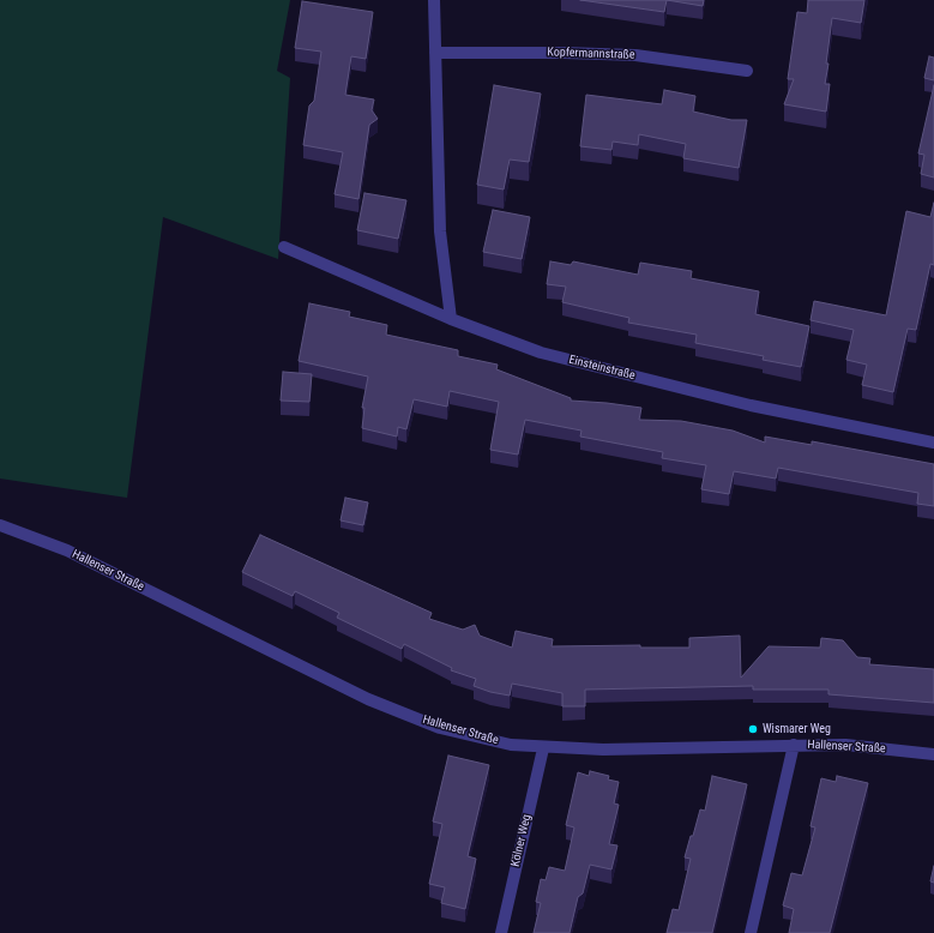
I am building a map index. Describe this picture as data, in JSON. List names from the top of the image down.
{
  "streets": {
    "street": [
      "Kopfermannstraße",
      "Einsteinstraße",
      "Hallenser Straße",
      "Kölner Weg"
    ]
  },
  "crossings": [
    ["Hallenser Straße", "Kölner Weg"]
  ],
  "places": ["Wismarer Weg"]
}
